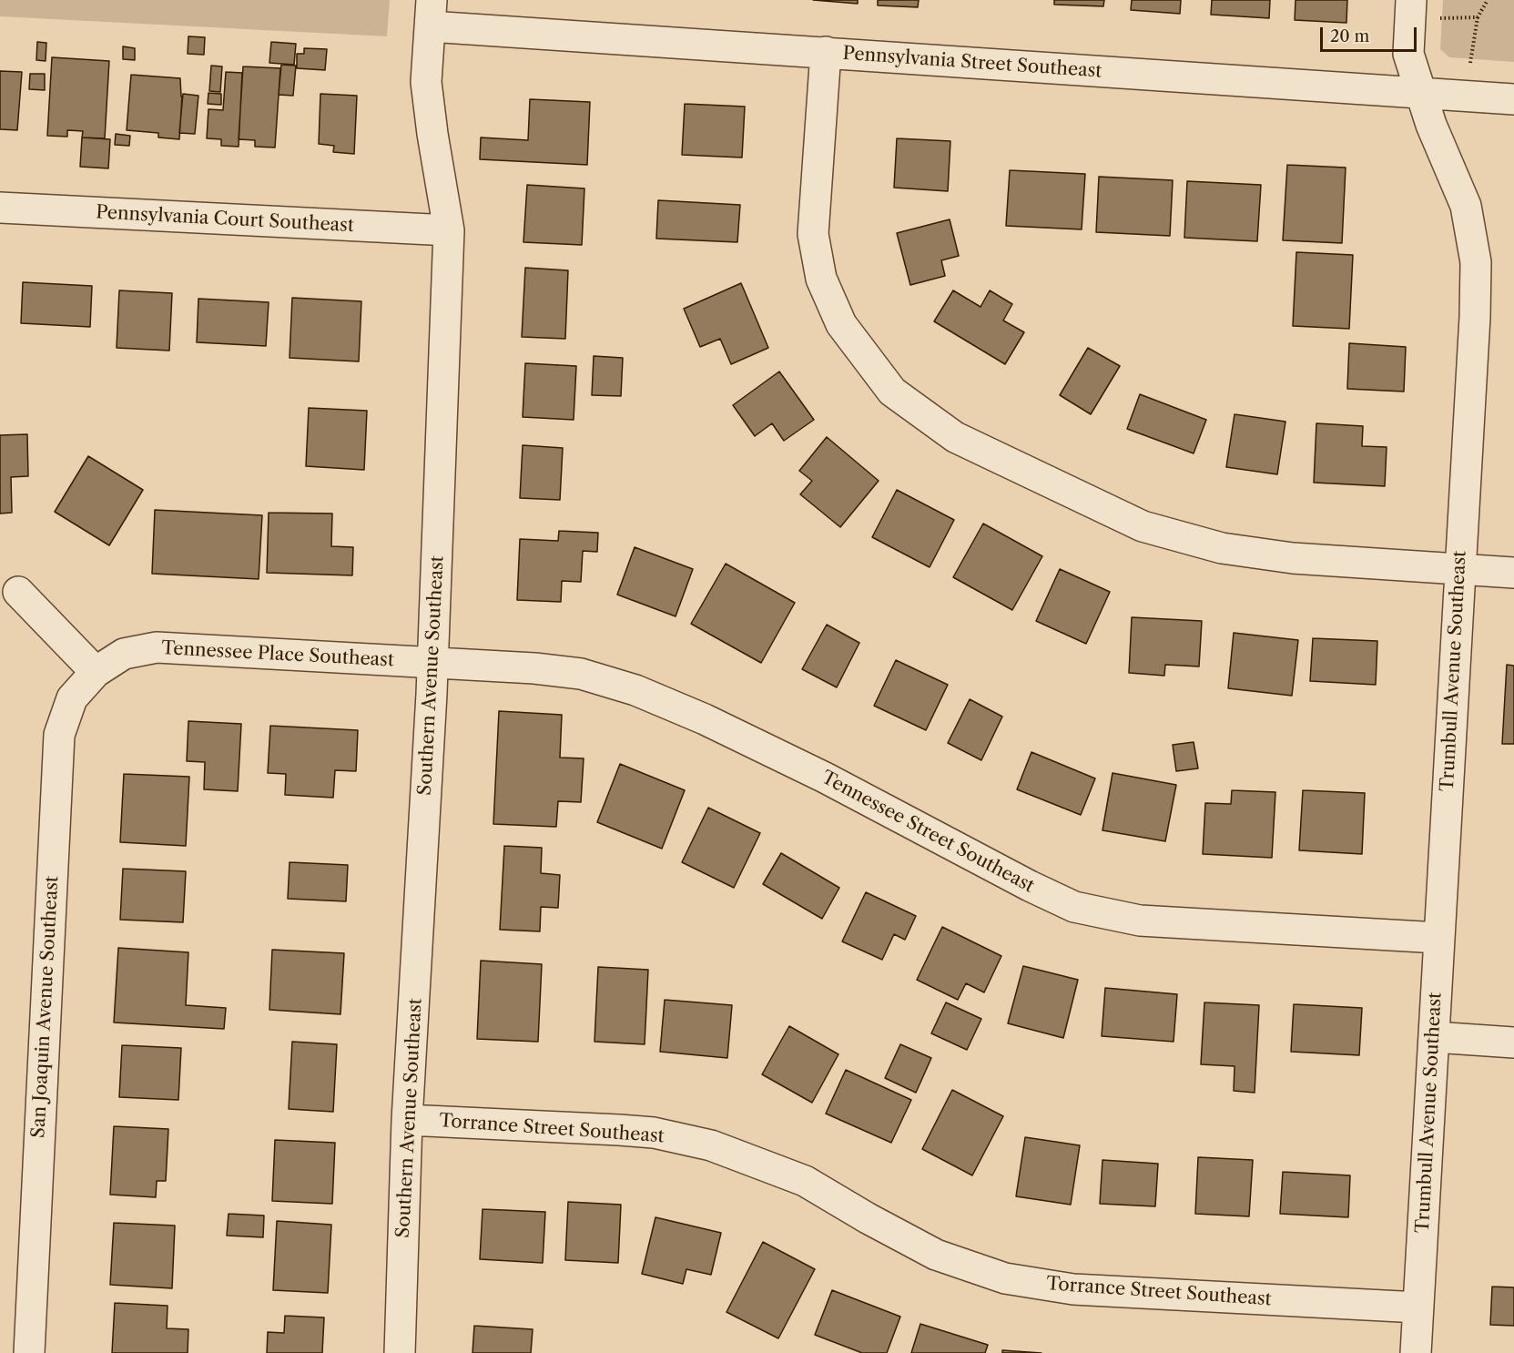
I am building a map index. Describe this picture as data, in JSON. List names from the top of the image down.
{
  "streets": {
    "street": [
      "Pennsylvania Street Southeast",
      "Pennsylvania Court Southeast",
      "Tennessee Place Southeast",
      "Trumbull Avenue Southeast",
      "Southern Avenue Southeast",
      "Tennessee Street Southeast",
      "San Joaquin Avenue Southeast",
      "Torrance Street Southeast"
    ]
  },
  "crossings": [
    ["Pennsylvania Street Southeast", "Trumbull Avenue Southeast"],
    ["Pennsylvania Street Southeast", "Southern Avenue Southeast"],
    ["Pennsylvania Court Southeast", "Southern Avenue Southeast"],
    ["Tennessee Place Southeast", "Southern Avenue Southeast"],
    ["Tennessee Place Southeast", "Tennessee Street Southeast"],
    ["Tennessee Place Southeast", "San Joaquin Avenue Southeast"],
    ["Trumbull Avenue Southeast", "Tennessee Street Southeast"],
    ["Trumbull Avenue Southeast", "Torrance Street Southeast"],
    ["Southern Avenue Southeast", "Tennessee Street Southeast"],
    ["Southern Avenue Southeast", "Torrance Street Southeast"]
  ],
  "scale_bar": "20 m"
}
